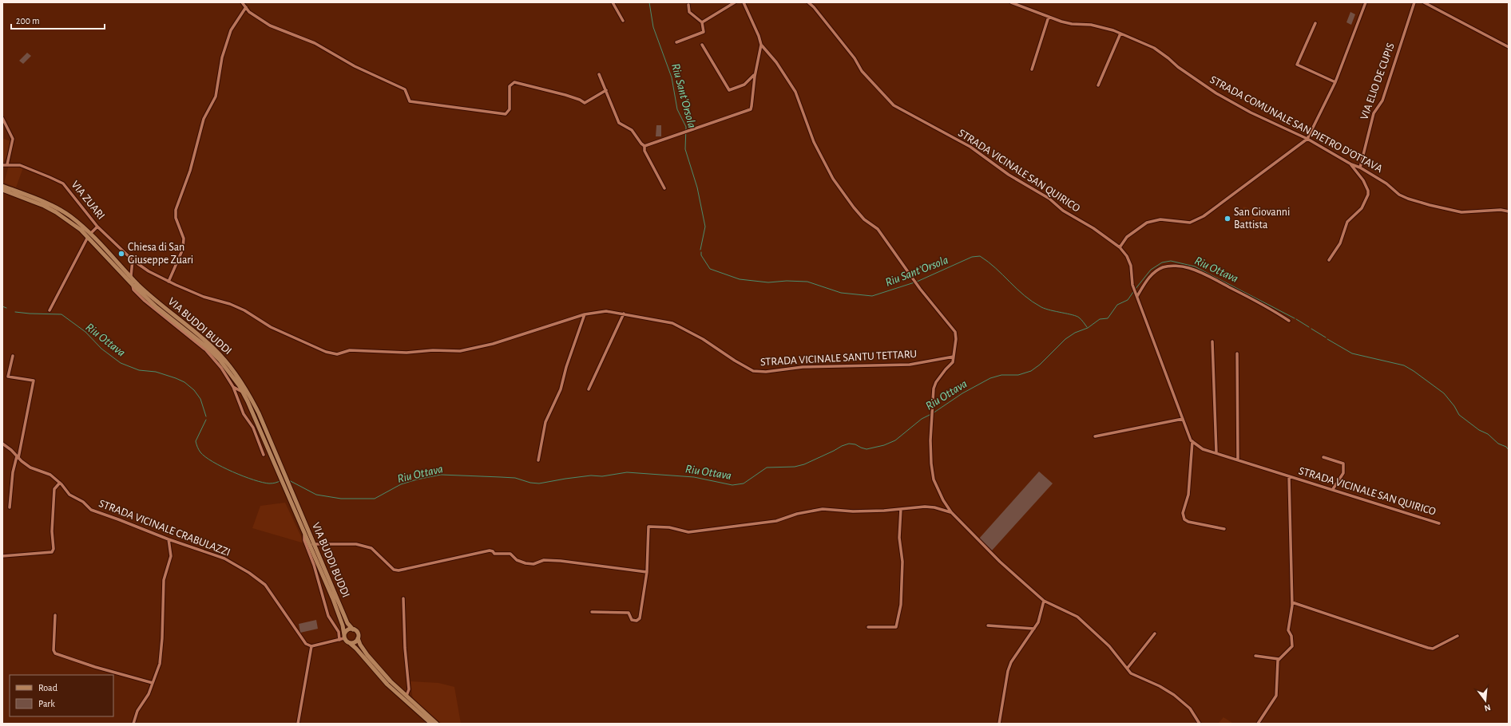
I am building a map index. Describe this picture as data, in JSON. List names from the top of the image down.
{
  "streets": {
    "main road": ["VIA BUDDI BUDDI"],
    "street": [
      "VIA ELIO DE CUPIS",
      "STRADA COMUNALE SAN PIETRO D'OTTAVA",
      "STRADA VICINALE SAN QUIRICO",
      "VIA ZUARI",
      "STRADA VICINALE SANTU TETTARU",
      "STRADA VICINALE CRABULAZZI"
    ]
  },
  "crossings": [
    ["VIA ELIO DE CUPIS", "STRADA COMUNALE SAN PIETRO D'OTTAVA"],
    ["VIA ZUARI", "STRADA VICINALE SANTU TETTARU"]
  ],
  "water": ["Riu Sant'Orsola", "Riu Ottava"],
  "places": ["San Giovanni Battista", "Chiesa di San Giuseppe Zuari"],
  "legend": ["Road", "Park"],
  "scale_bar": "200 m",
  "north": "bottom"
}
